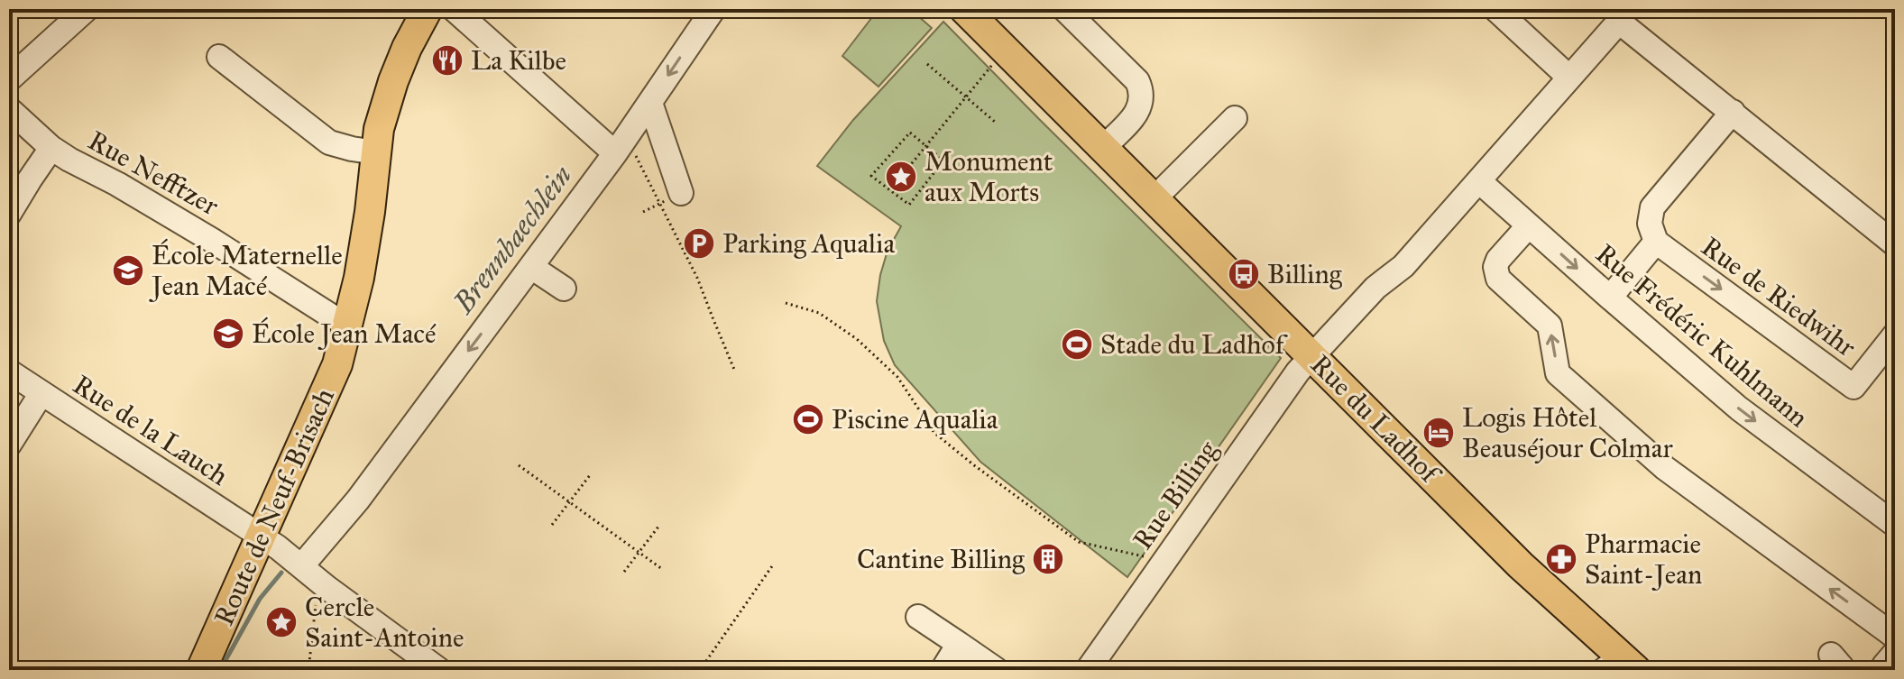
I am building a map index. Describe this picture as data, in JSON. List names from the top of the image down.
{
  "streets": {
    "main road": ["Rue du Ladhof", "Route de Neuf-Brisach"],
    "street": [
      "Rue Nefftzer",
      "Rue de Riedwihr",
      "Rue Frédéric Kuhlmann",
      "Rue de la Lauch",
      "Rue Billing"
    ]
  },
  "crossings": [
    ["Rue Nefftzer", "Route de Neuf-Brisach"],
    ["Rue Frédéric Kuhlmann", "Rue Billing"],
    ["Rue du Ladhof", "Rue Billing"],
    ["Rue de la Lauch", "Route de Neuf-Brisach"]
  ],
  "one_way": ["Rue Frédéric Kuhlmann"],
  "water": ["Brennbaechlein"],
  "places": {
    "restaurant": ["La Kilbe"],
    "place": ["Monument aux Morts", "Cercle Saint-Antoine"],
    "parking": ["Parking Aqualia"],
    "school or university": ["École Maternelle Jean Macé", "École Jean Macé"],
    "bus stop": ["Billing"],
    "sports": ["Stade du Ladhof", "Piscine Aqualia"],
    "hotel": ["Logis Hôtel Beauséjour Colmar"],
    "building": ["Cantine Billing"],
    "pharmacy": ["Pharmacie Saint-Jean"]
  }
}
